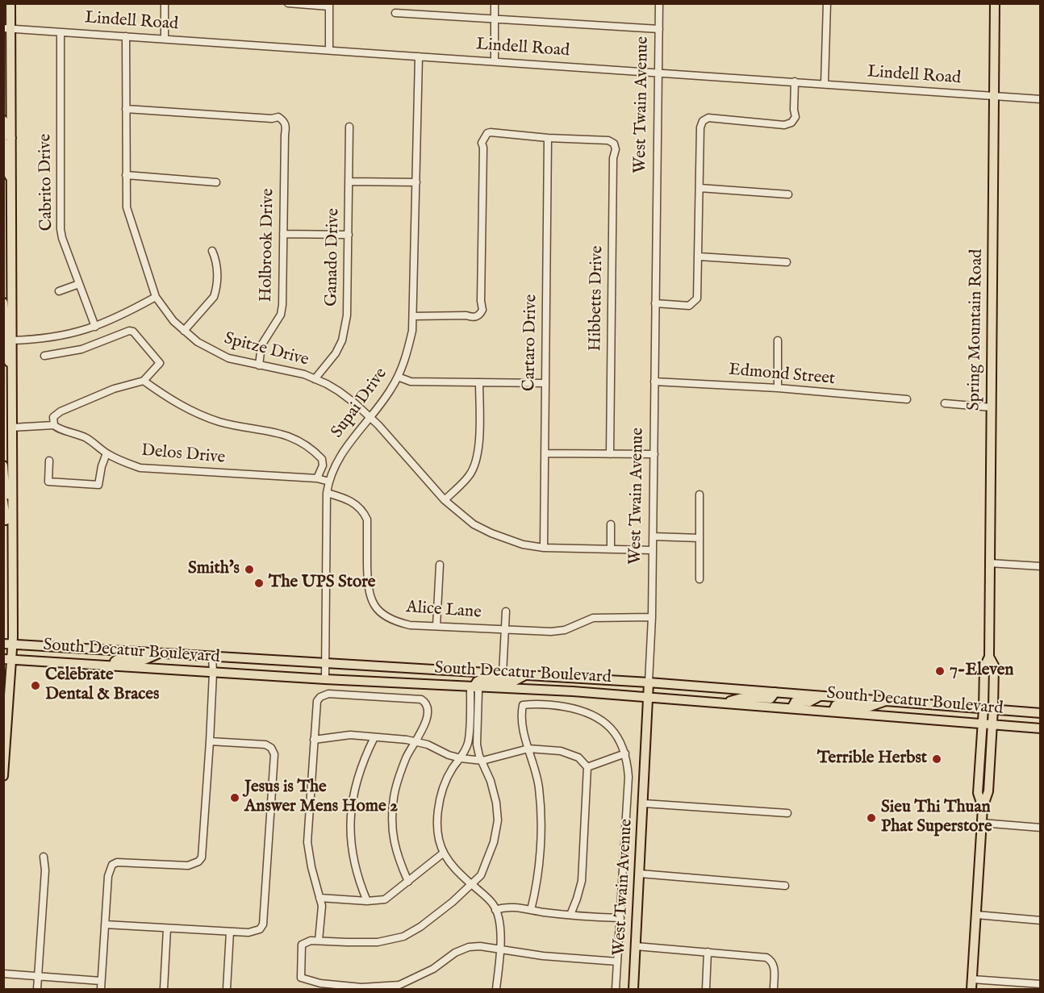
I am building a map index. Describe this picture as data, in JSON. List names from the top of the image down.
{
  "streets": {
    "main road": ["West Twain Avenue", "Spring Mountain Road", "South Decatur Boulevard"],
    "street": [
      "Lindell Road",
      "Cabrito Drive",
      "Holbrook Drive",
      "Ganado Drive",
      "Hibbetts Drive",
      "Cartaro Drive",
      "Spitze Drive",
      "Edmond Street",
      "Supai Drive",
      "Delos Drive",
      "Alice Lane"
    ]
  },
  "crossings": [
    ["Lindell Road", "West Twain Avenue"],
    ["Lindell Road", "Cabrito Drive"],
    ["Lindell Road", "Spring Mountain Road"],
    ["Lindell Road", "Spitze Drive"],
    ["Lindell Road", "Supai Drive"],
    ["West Twain Avenue", "Spitze Drive"],
    ["West Twain Avenue", "Edmond Street"],
    ["West Twain Avenue", "Alice Lane"],
    ["West Twain Avenue", "South Decatur Boulevard"],
    ["Holbrook Drive", "Spitze Drive"],
    ["Ganado Drive", "Spitze Drive"],
    ["Hibbetts Drive", "Cartaro Drive"],
    ["Spring Mountain Road", "South Decatur Boulevard"],
    ["Cartaro Drive", "Spitze Drive"],
    ["Spitze Drive", "Supai Drive"],
    ["Supai Drive", "Delos Drive"],
    ["Supai Drive", "Alice Lane"],
    ["Supai Drive", "South Decatur Boulevard"]
  ],
  "places": [
    "Smith's",
    "The UPS Store",
    "7-Eleven",
    "Celebrate Dental & Braces",
    "Terrible Herbst",
    "Jesus is The Answer Mens Home 2",
    "Sieu Thi Thuan Phat Superstore"
  ]
}
